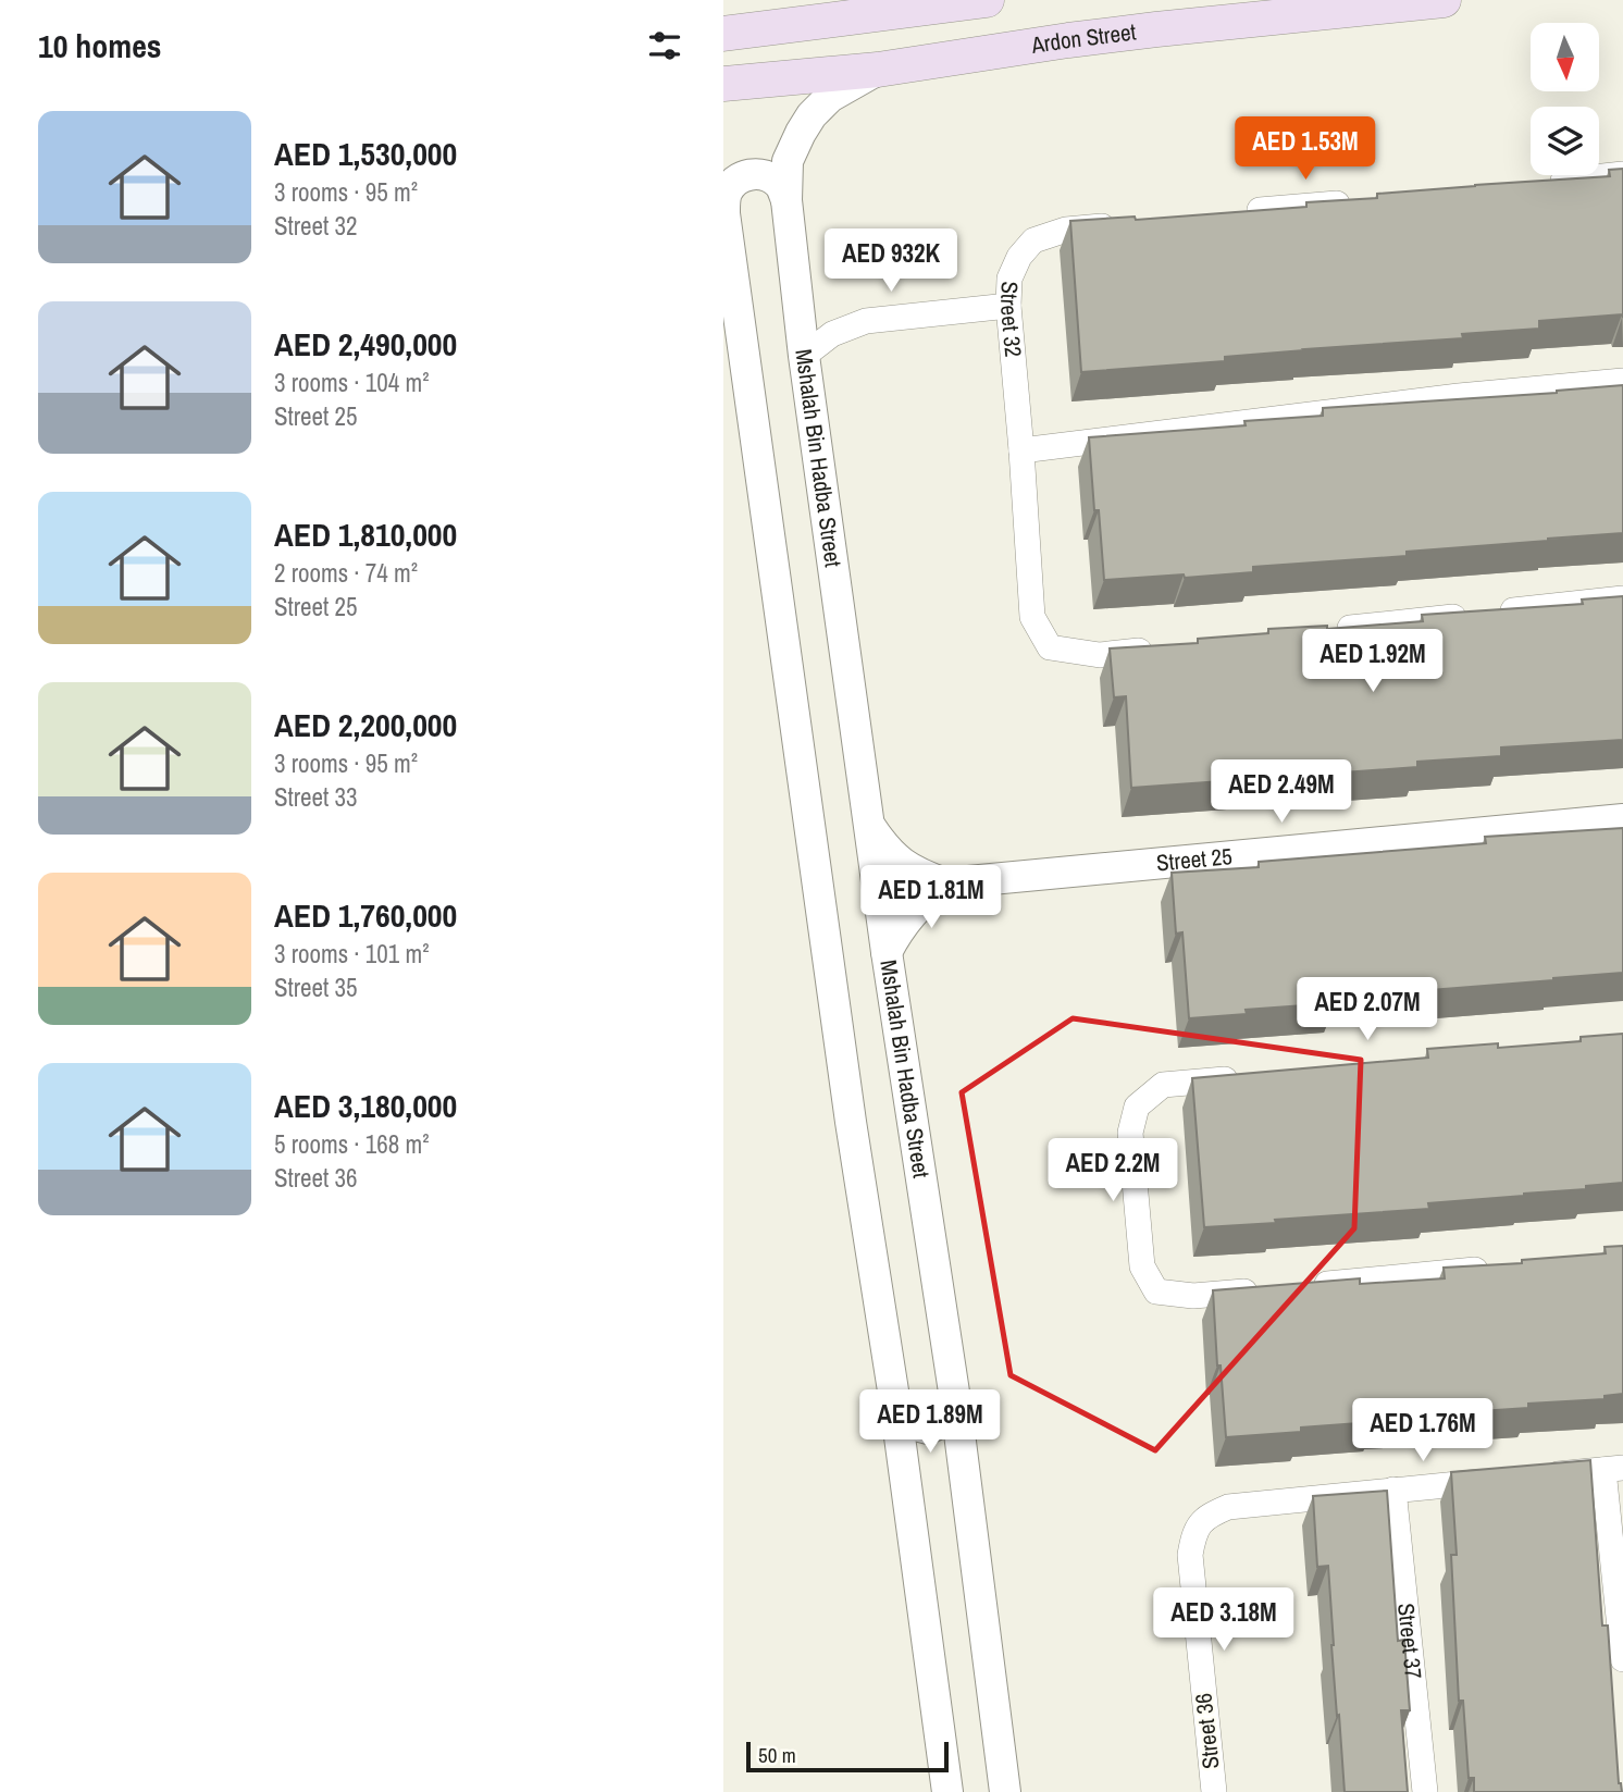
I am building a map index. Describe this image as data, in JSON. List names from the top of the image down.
{
  "streets": {
    "main road": ["Ardon Street"],
    "street": [
      "Street 32",
      "Mshalah Bin Hadba Street",
      "Street 25",
      "Street 37",
      "Street 36"
    ]
  },
  "crossings": [
    ["Ardon Street", "Mshalah Bin Hadba Street"],
    ["Mshalah Bin Hadba Street", "Street 25"],
    ["Street 37", "Street 36"]
  ],
  "scale_bar": "50 m",
  "north": "bottom",
  "page": {
    "heading": "10 homes",
    "list": [
      {
        "name": "AED 1,530,000",
        "note": "3 rooms · 95 m² · Street 32"
      },
      {
        "name": "AED 2,490,000",
        "note": "3 rooms · 104 m² · Street 25"
      },
      {
        "name": "AED 1,810,000",
        "note": "2 rooms · 74 m² · Street 25"
      },
      {
        "name": "AED 2,200,000",
        "note": "3 rooms · 95 m² · Street 33"
      },
      {
        "name": "AED 1,760,000",
        "note": "3 rooms · 101 m² · Street 35"
      },
      {
        "name": "AED 3,180,000",
        "note": "5 rooms · 168 m² · Street 36"
      }
    ],
    "price": [
      "AED 1.53M",
      "AED 932K",
      "AED 1.92M",
      "AED 2.49M",
      "AED 1.81M",
      "AED 2.07M",
      "AED 2.2M",
      "AED 1.89M",
      "AED 1.76M",
      "AED 3.18M"
    ],
    "scale": "50 m"
  }
}
